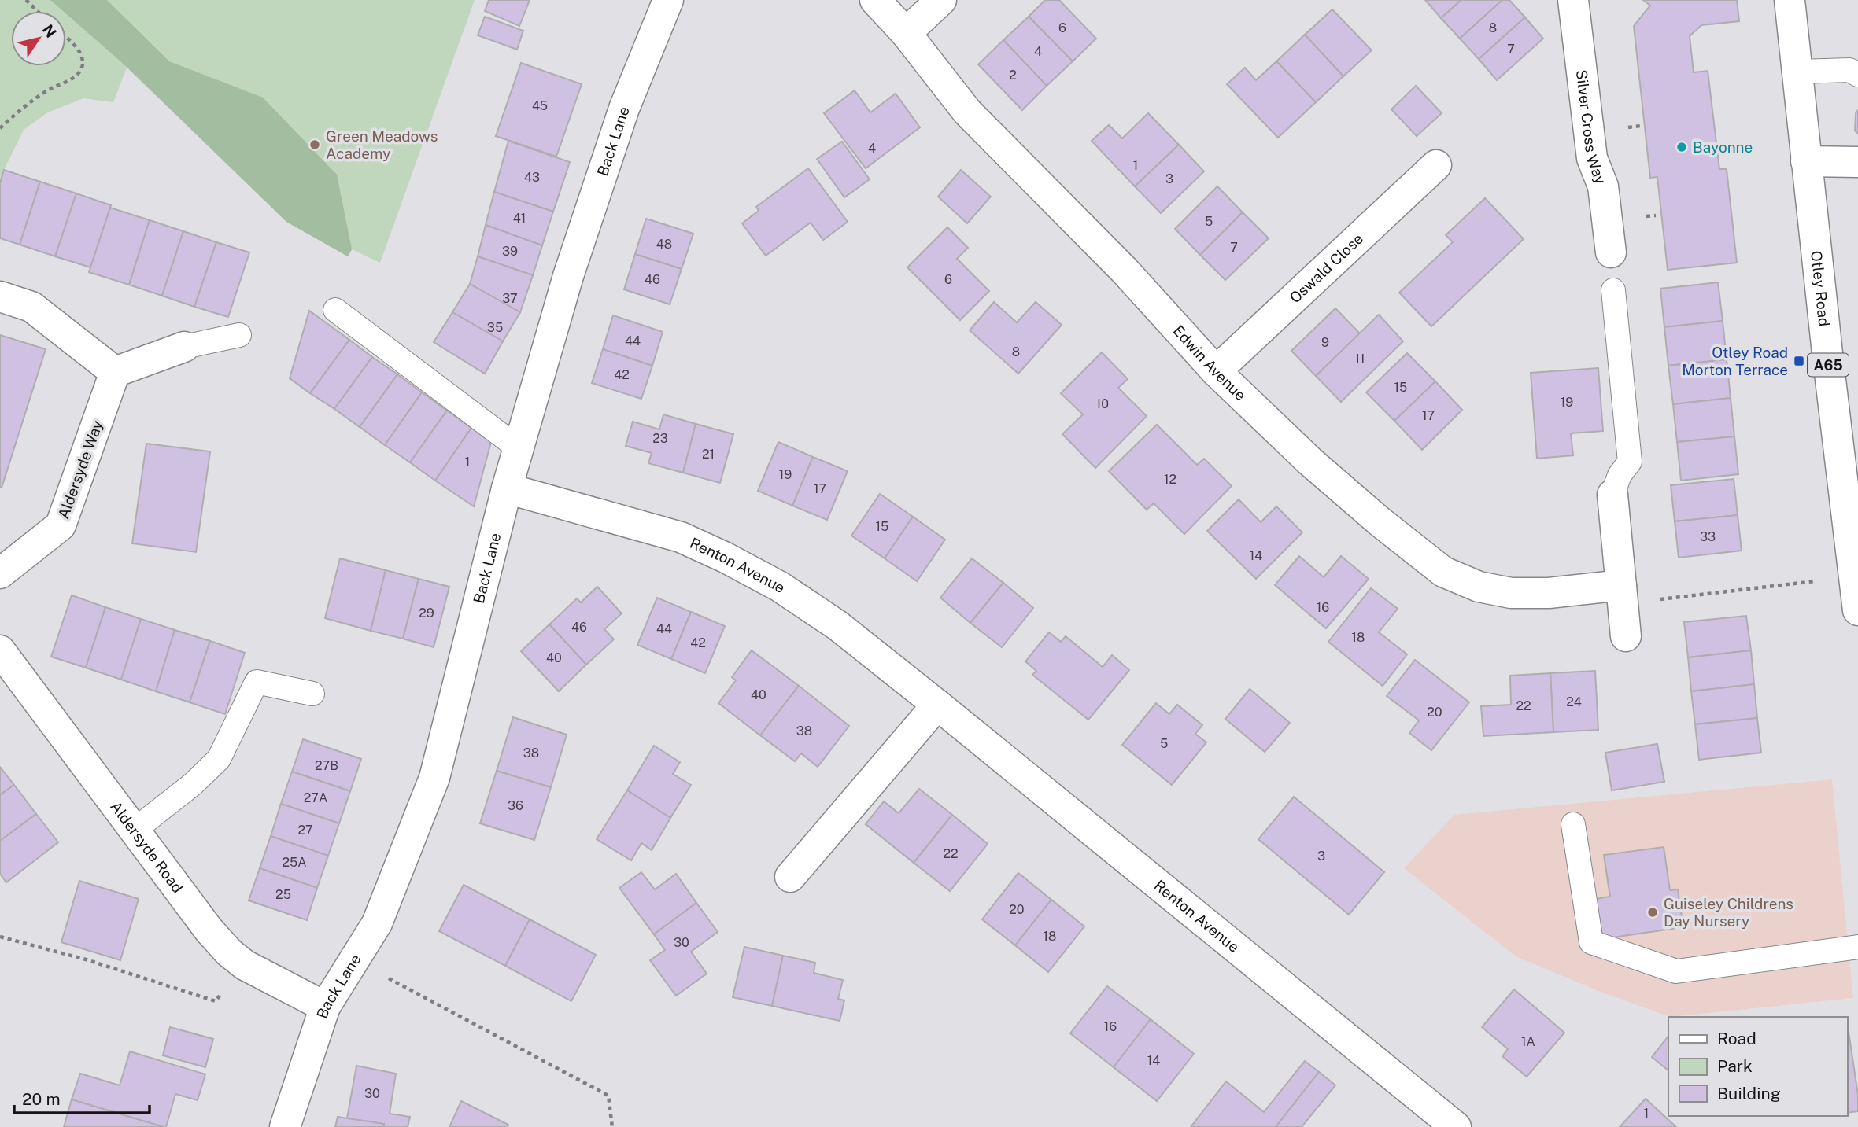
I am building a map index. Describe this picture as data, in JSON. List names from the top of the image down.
{
  "streets": {
    "street": [
      "Silver Cross Way",
      "Back Lane",
      "Oswald Close",
      "Otley Road",
      "Edwin Avenue",
      "A65",
      "Aldersyde Way",
      "Renton Avenue",
      "Aldersyde Road"
    ]
  },
  "crossings": [
    ["Back Lane", "Renton Avenue"],
    ["Back Lane", "Aldersyde Road"],
    ["Oswald Close", "Edwin Avenue"]
  ],
  "places": {
    "other": ["Green Meadows Academy", "Bayonne", "Guiseley Childrens Day Nursery"],
    "transit": ["Otley Road Morton Terrace"]
  },
  "house_numbers": [
    "6",
    "8",
    "7",
    "4",
    "2",
    "45",
    "4",
    "1",
    "43",
    "3",
    "41",
    "5",
    "48",
    "7",
    "39",
    "46",
    "6",
    "37",
    "35",
    "44",
    "9",
    "8",
    "11",
    "42",
    "15",
    "19",
    "10",
    "17",
    "23",
    "21",
    "1",
    "19",
    "12",
    "17",
    "15",
    "33",
    "14",
    "16",
    "29",
    "46",
    "44",
    "18",
    "42",
    "40",
    "40",
    "24",
    "22",
    "20",
    "38",
    "5",
    "38",
    "27B",
    "27A",
    "36",
    "27",
    "22",
    "3",
    "25A",
    "25",
    "20",
    "18",
    "30",
    "16",
    "1A",
    "14",
    "30",
    "1"
  ],
  "legend": ["Road", "Park", "Building"],
  "scale_bar": "20 m",
  "north": "top right"
}
